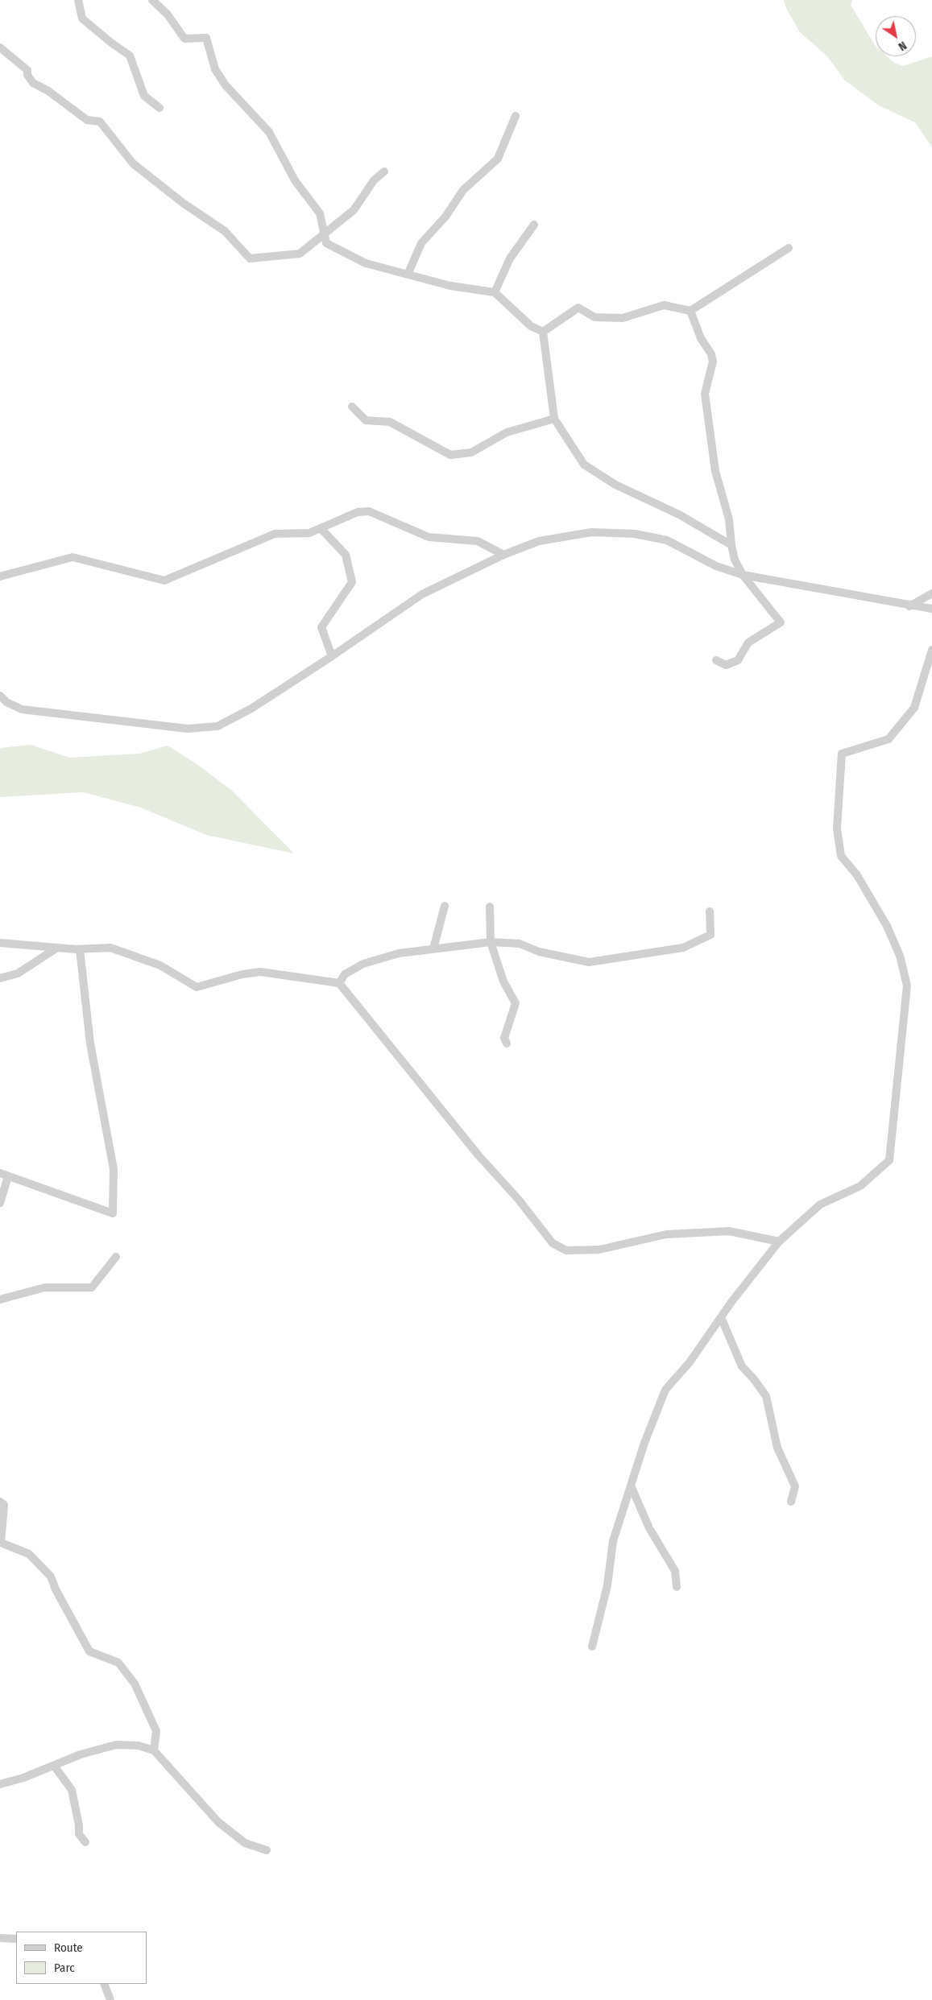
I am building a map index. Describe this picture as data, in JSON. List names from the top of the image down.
{
  "legend": ["Route", "Parc"],
  "north": "bottom right"
}
